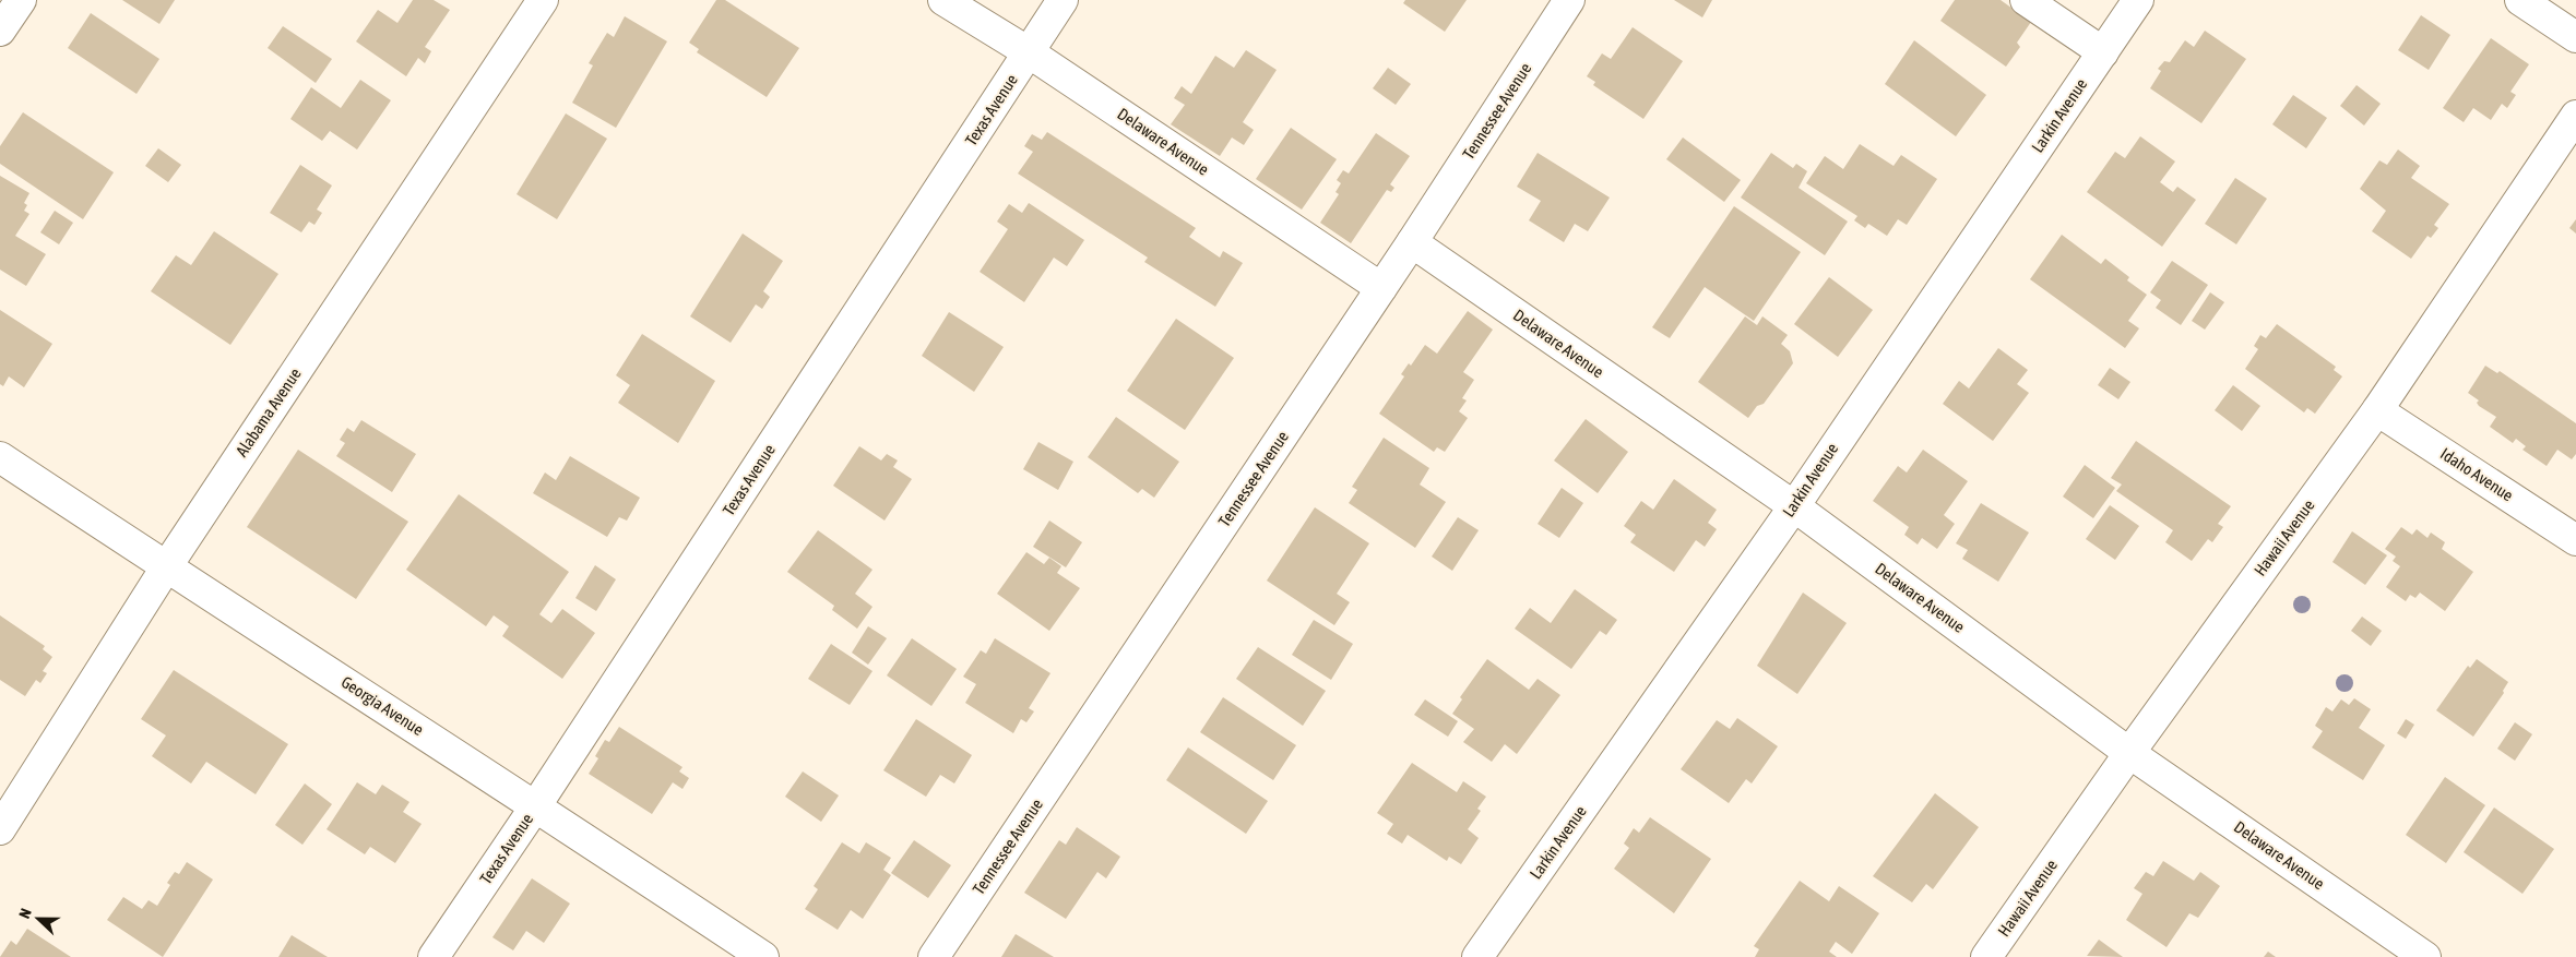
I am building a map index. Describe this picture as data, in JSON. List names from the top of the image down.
{
  "streets": {
    "street": [
      "Texas Avenue",
      "Tennessee Avenue",
      "Larkin Avenue",
      "Delaware Avenue",
      "Alabama Avenue",
      "Idaho Avenue",
      "Hawaii Avenue",
      "Georgia Avenue"
    ]
  },
  "crossings": [
    ["Texas Avenue", "Delaware Avenue"],
    ["Texas Avenue", "Georgia Avenue"],
    ["Tennessee Avenue", "Delaware Avenue"],
    ["Larkin Avenue", "Delaware Avenue"],
    ["Delaware Avenue", "Hawaii Avenue"],
    ["Alabama Avenue", "Georgia Avenue"],
    ["Idaho Avenue", "Hawaii Avenue"]
  ],
  "north": "left"
}
